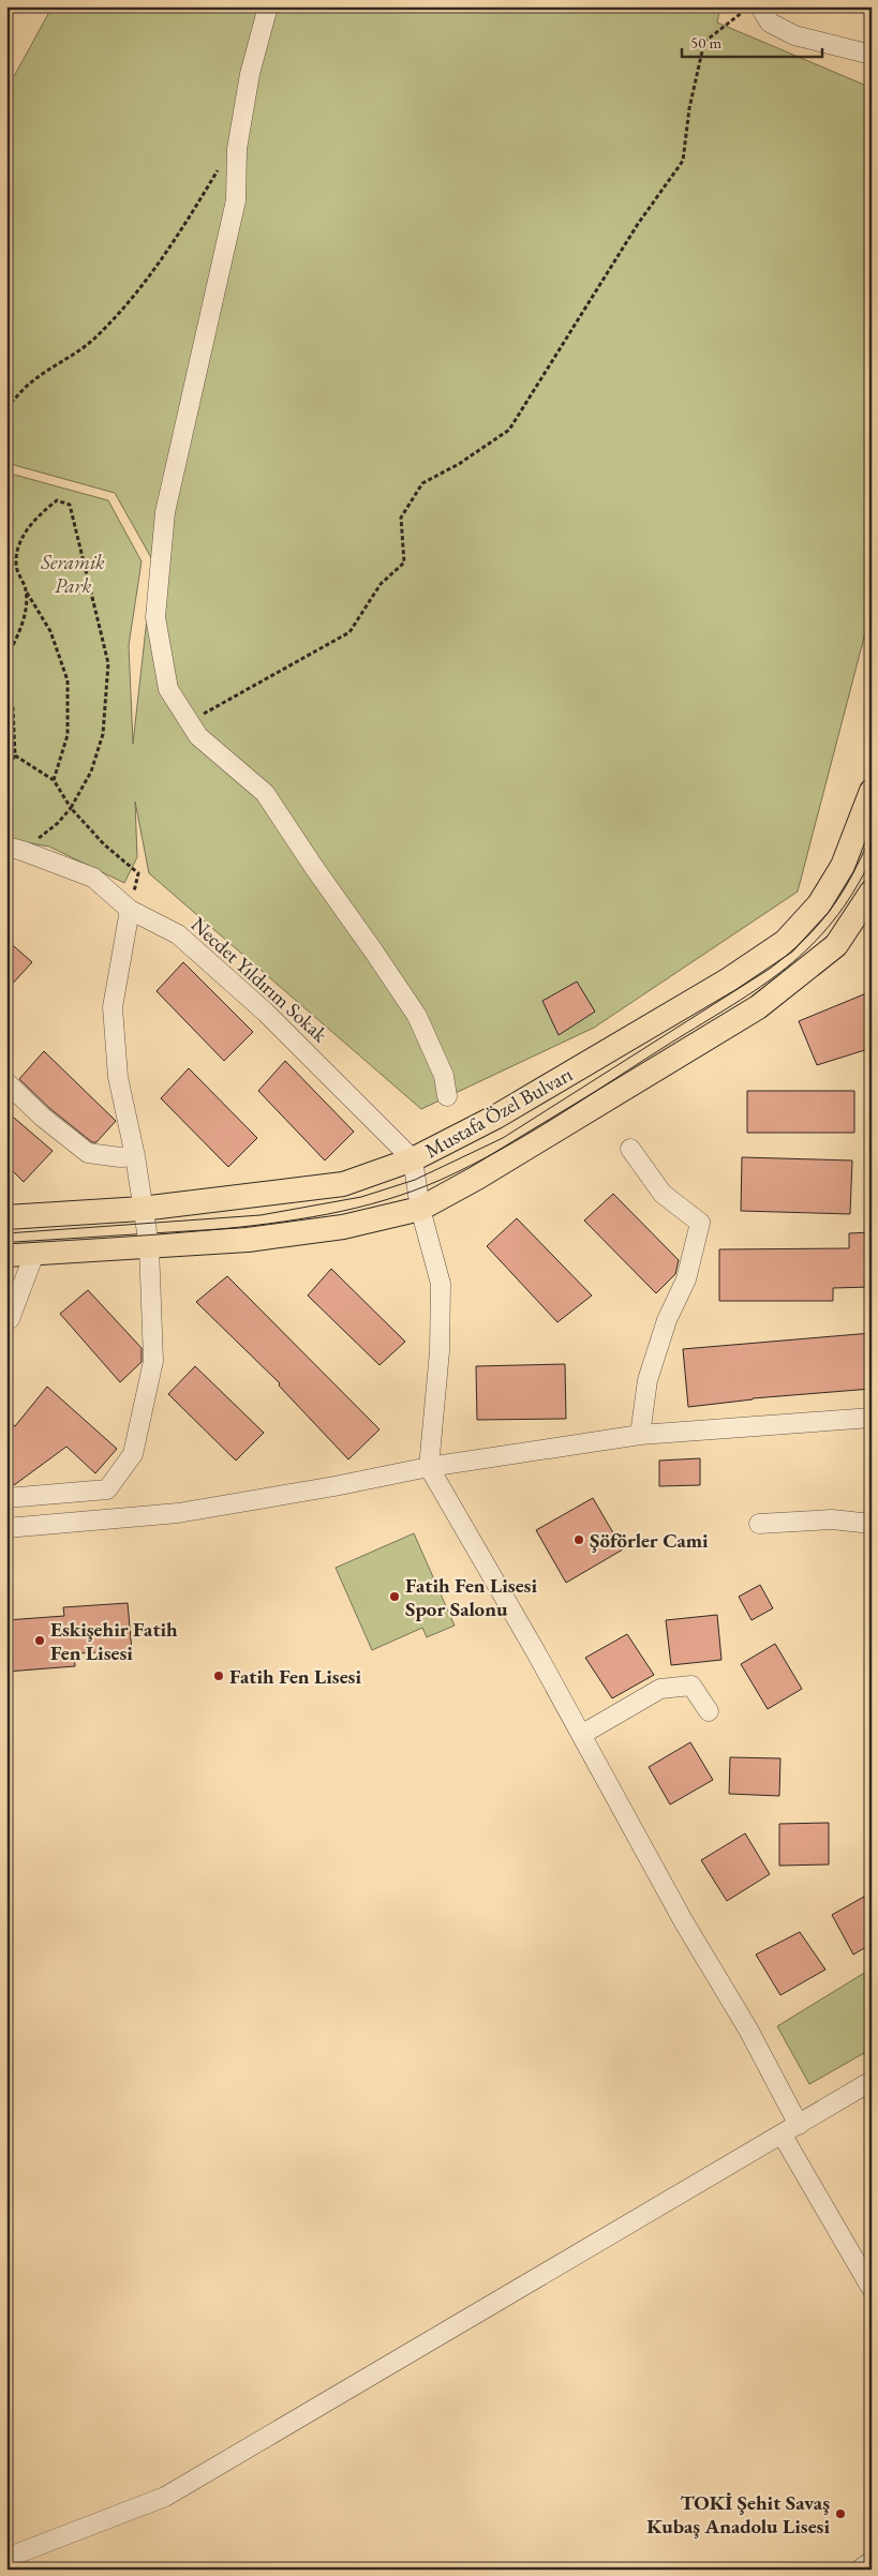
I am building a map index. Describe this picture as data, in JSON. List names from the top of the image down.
{
  "streets": {
    "main road": ["Mustafa Özel Bulvarı"],
    "street": ["Necdet Yıldırım Sokak"]
  },
  "crossings": [
    ["Necdet Yıldırım Sokak", "Mustafa Özel Bulvarı"]
  ],
  "parks": ["Seramik Park"],
  "places": [
    "Şöförler Cami",
    "Fatih Fen Lisesi Spor Salonu",
    "Eskişehir Fatih Fen Lisesi",
    "Fatih Fen Lisesi",
    "TOKİ Şehit Savaş Kubaş Anadolu Lisesi"
  ],
  "scale_bar": "50 m"
}
